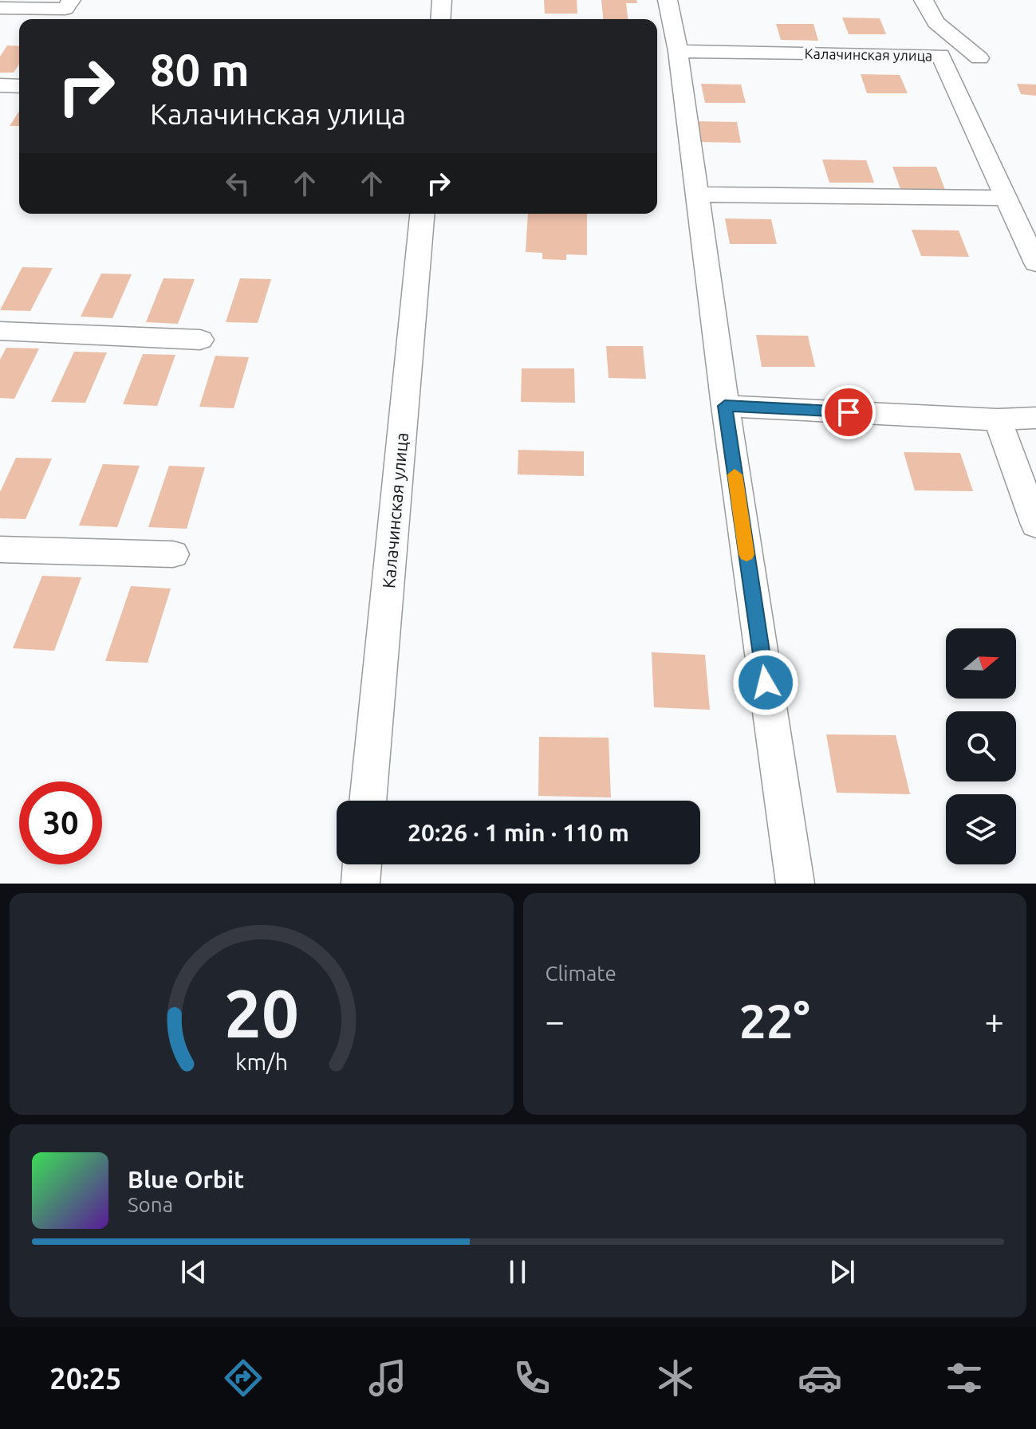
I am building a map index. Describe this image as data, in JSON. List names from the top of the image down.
{
  "streets": {
    "street": ["Калачинская улица"]
  },
  "north": "right",
  "page": {
    "turn": ["80 m", "Калачинская улица"],
    "limit": "30",
    "trip": "20:26 · 1 min · 110 m",
    "tile": "Climate",
    "heat": ["−", "22°", "+"],
    "song": ["Blue Orbit", "Sona"],
    "tabs": "20:25",
    "gauge": ["20", "km/h"]
  }
}
